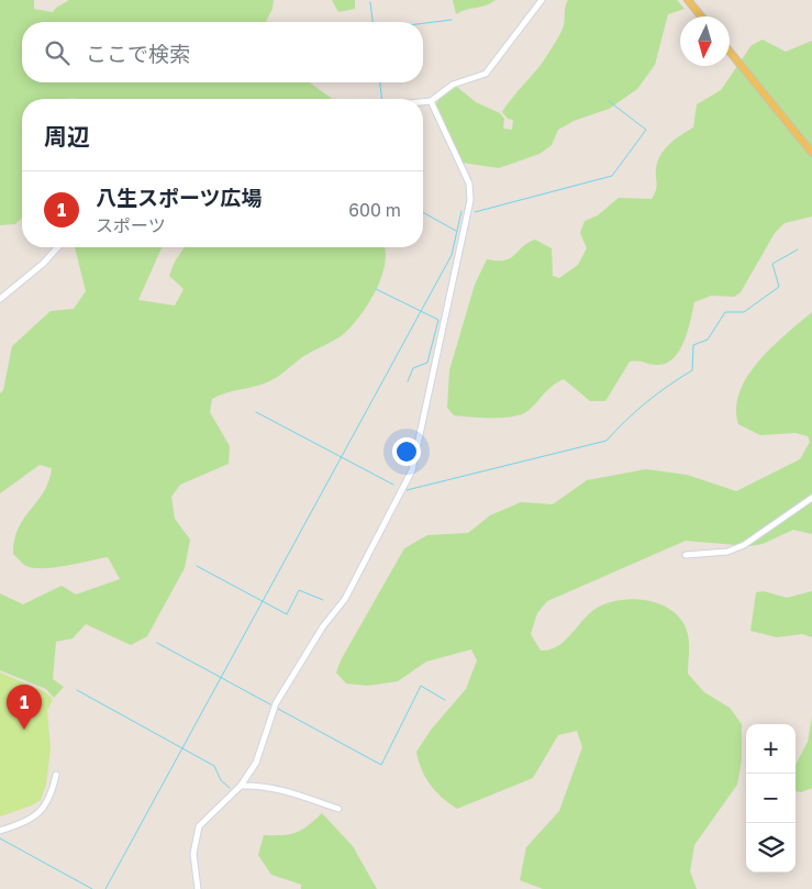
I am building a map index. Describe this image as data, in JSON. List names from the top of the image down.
{
  "north": "bottom",
  "page": {
    "search": "ここで検索",
    "heading": "周辺",
    "list": [
      {
        "mark": "1",
        "name": "八生スポーツ広場",
        "note": "スポーツ",
        "value": "600 m"
      }
    ],
    "pins": "1",
    "map_buttons": ["+", "−"]
  }
}
